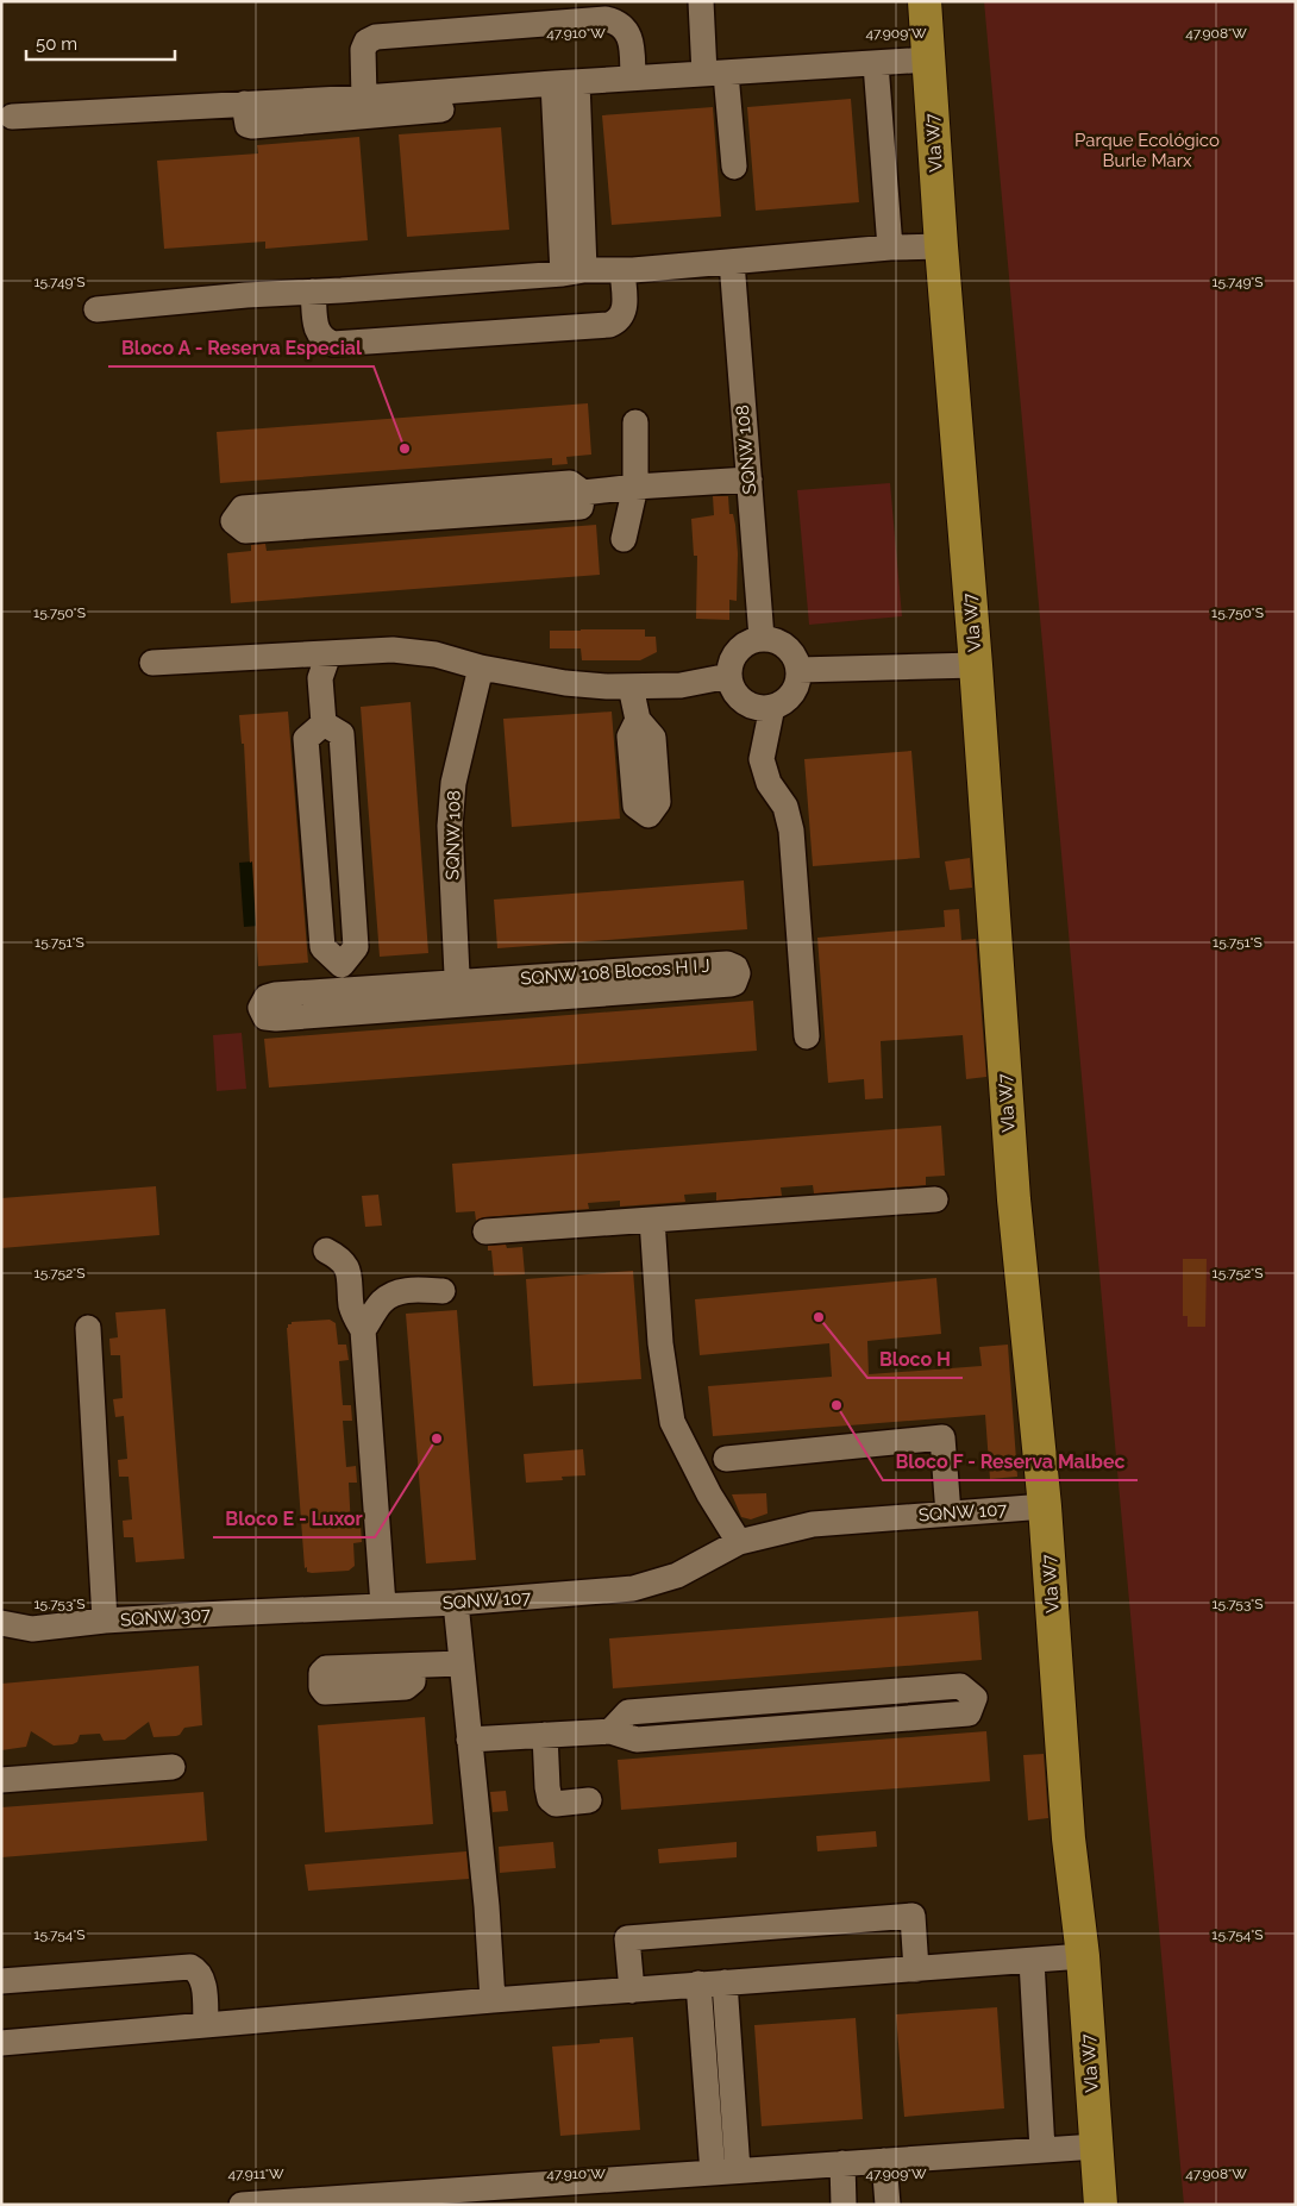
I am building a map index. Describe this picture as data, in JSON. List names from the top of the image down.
{
  "streets": {
    "main road": ["Vla W7"],
    "street": [
      "SQNW 108",
      "SQNW 108 Blocos H I J",
      "SQNW 107",
      "SQNW 307"
    ]
  },
  "crossings": [
    ["Vla W7", "SQNW 107"],
    ["SQNW 108", "SQNW 108 Blocos H I J"],
    ["SQNW 107", "SQNW 307"]
  ],
  "parks": ["Parque Ecológico Burle Marx"],
  "places": [
    "Bloco A - Reserva Especial",
    "Bloco H",
    "Bloco F - Reserva Malbec",
    "Bloco E - Luxor"
  ],
  "scale_bar": "50 m",
  "coordinates": [
    "47.910°W",
    "47.909°W",
    "47.908°W",
    "15.749°S",
    "15.750°S",
    "15.751°S",
    "15.752°S",
    "15.753°S",
    "15.754°S",
    "47.911°W"
  ]
}
